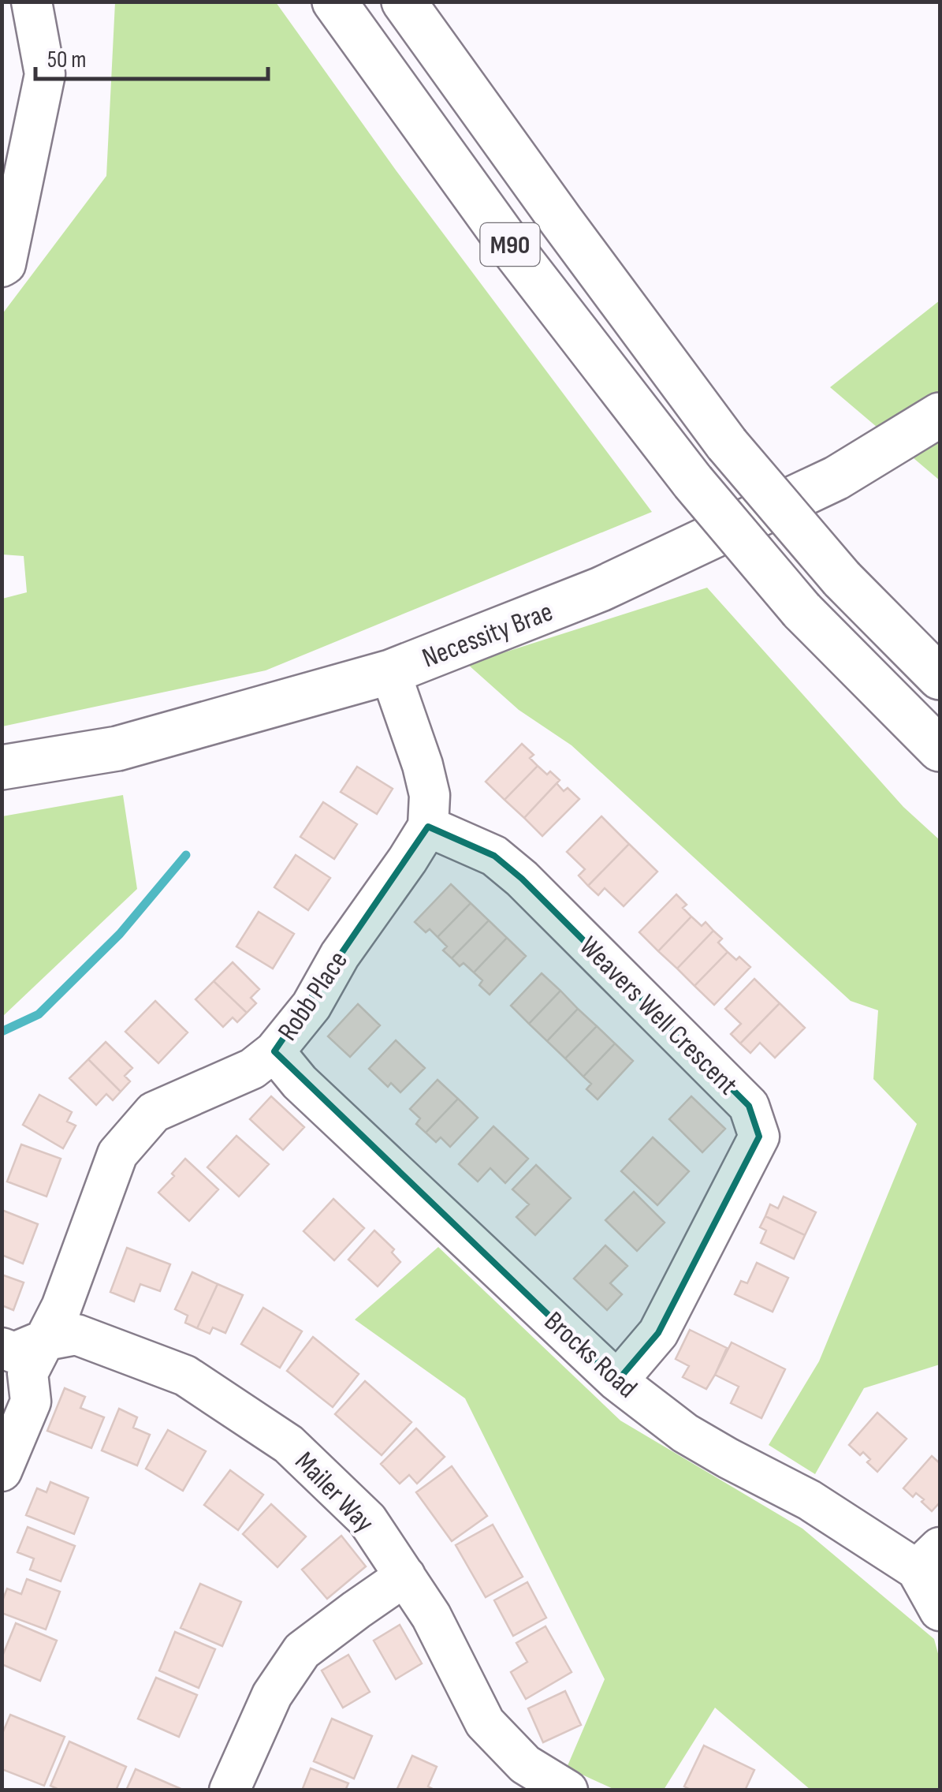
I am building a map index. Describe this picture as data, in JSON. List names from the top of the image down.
{
  "streets": {
    "main road": ["M90", "Necessity Brae"],
    "street": [
      "Robb Place",
      "Weavers Well Crescent",
      "Brocks Road",
      "Mailer Way"
    ]
  },
  "crossings": [
    ["Robb Place", "Weavers Well Crescent"],
    ["Robb Place", "Brocks Road"],
    ["Robb Place", "Mailer Way"],
    ["Weavers Well Crescent", "Brocks Road"]
  ],
  "scale_bar": "50 m"
}
